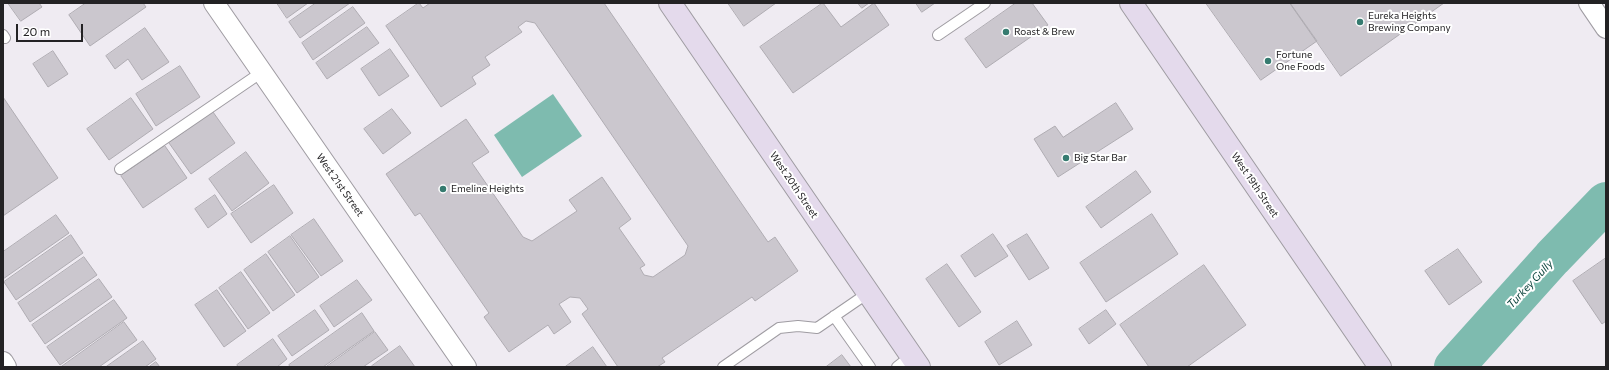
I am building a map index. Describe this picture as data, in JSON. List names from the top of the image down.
{
  "streets": {
    "street": ["West 21st Street", "West 20th Street", "West 19th Street"]
  },
  "water": ["Turkey Gully"],
  "places": [
    "Eureka Heights Brewing Company",
    "Roast & Brew",
    "Fortune One Foods",
    "Big Star Bar",
    "Emeline Heights"
  ],
  "scale_bar": "20 m"
}
